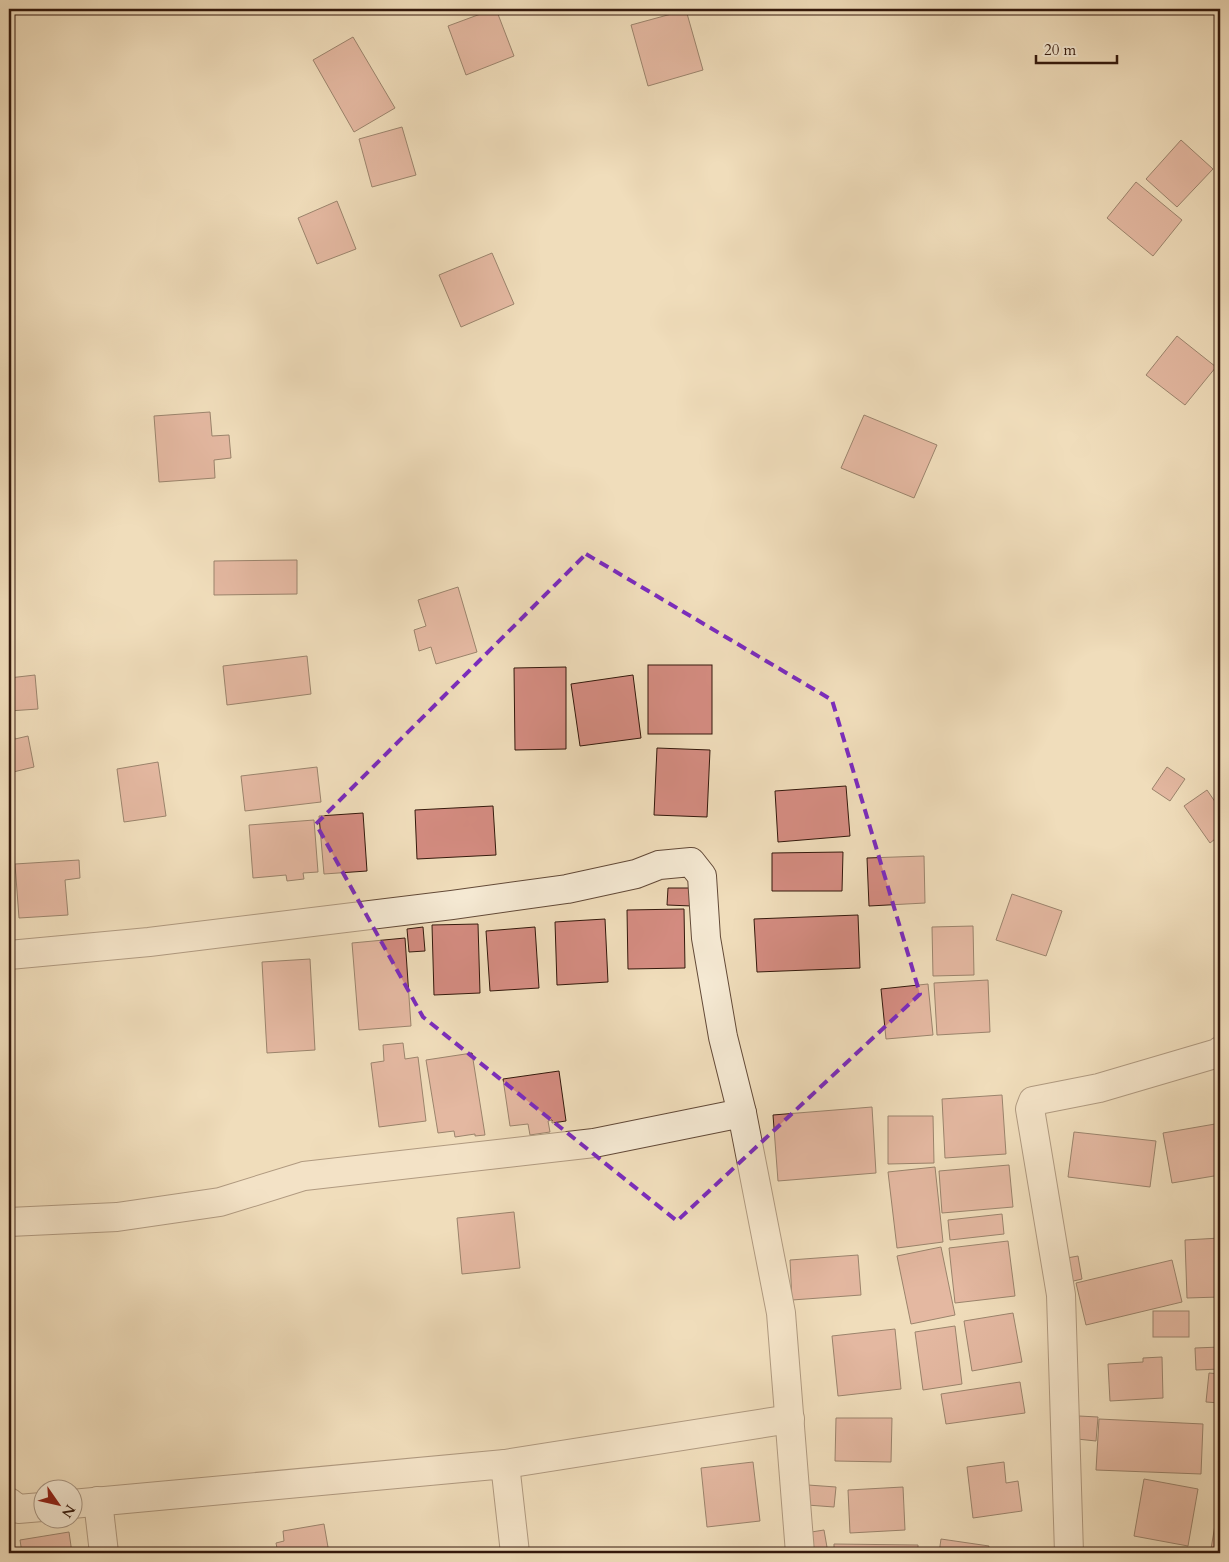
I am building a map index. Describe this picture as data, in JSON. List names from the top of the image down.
{
  "scale_bar": "20 m",
  "north": "bottom right"
}
